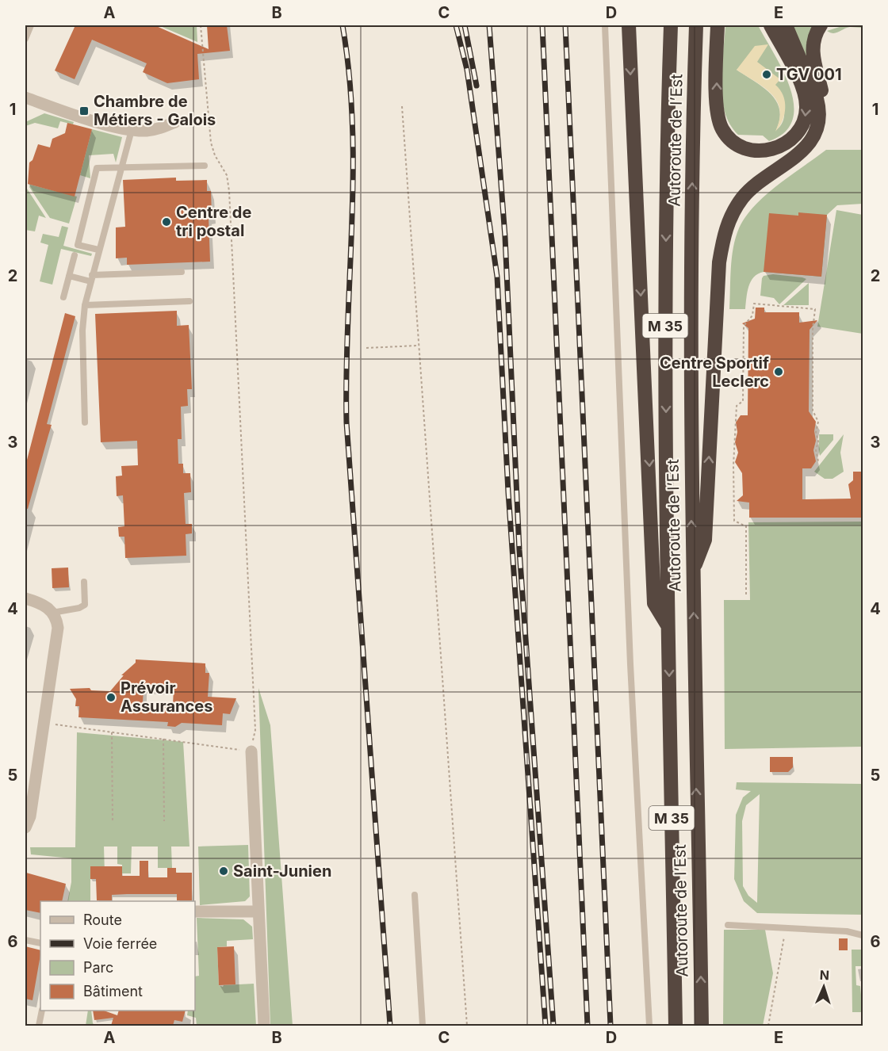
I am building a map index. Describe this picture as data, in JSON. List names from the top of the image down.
{
  "streets": {
    "highway": ["Autoroute de l’Est", "M 35"]
  },
  "places": {
    "other": [
      "TGV 001",
      "Centre de tri postal",
      "Centre Sportif Leclerc",
      "Prévoir Assurances",
      "Saint-Junien"
    ],
    "transit": ["Chambre de Métiers - Galois"]
  },
  "legend": [
    "Route",
    "Voie ferrée",
    "Parc",
    "Bâtiment"
  ],
  "north": "top",
  "grid": {
    "columns": [
      "A",
      "B",
      "C",
      "D",
      "E"
    ],
    "rows": [
      "1",
      "2",
      "3",
      "4",
      "5",
      "6"
    ]
  }
}
